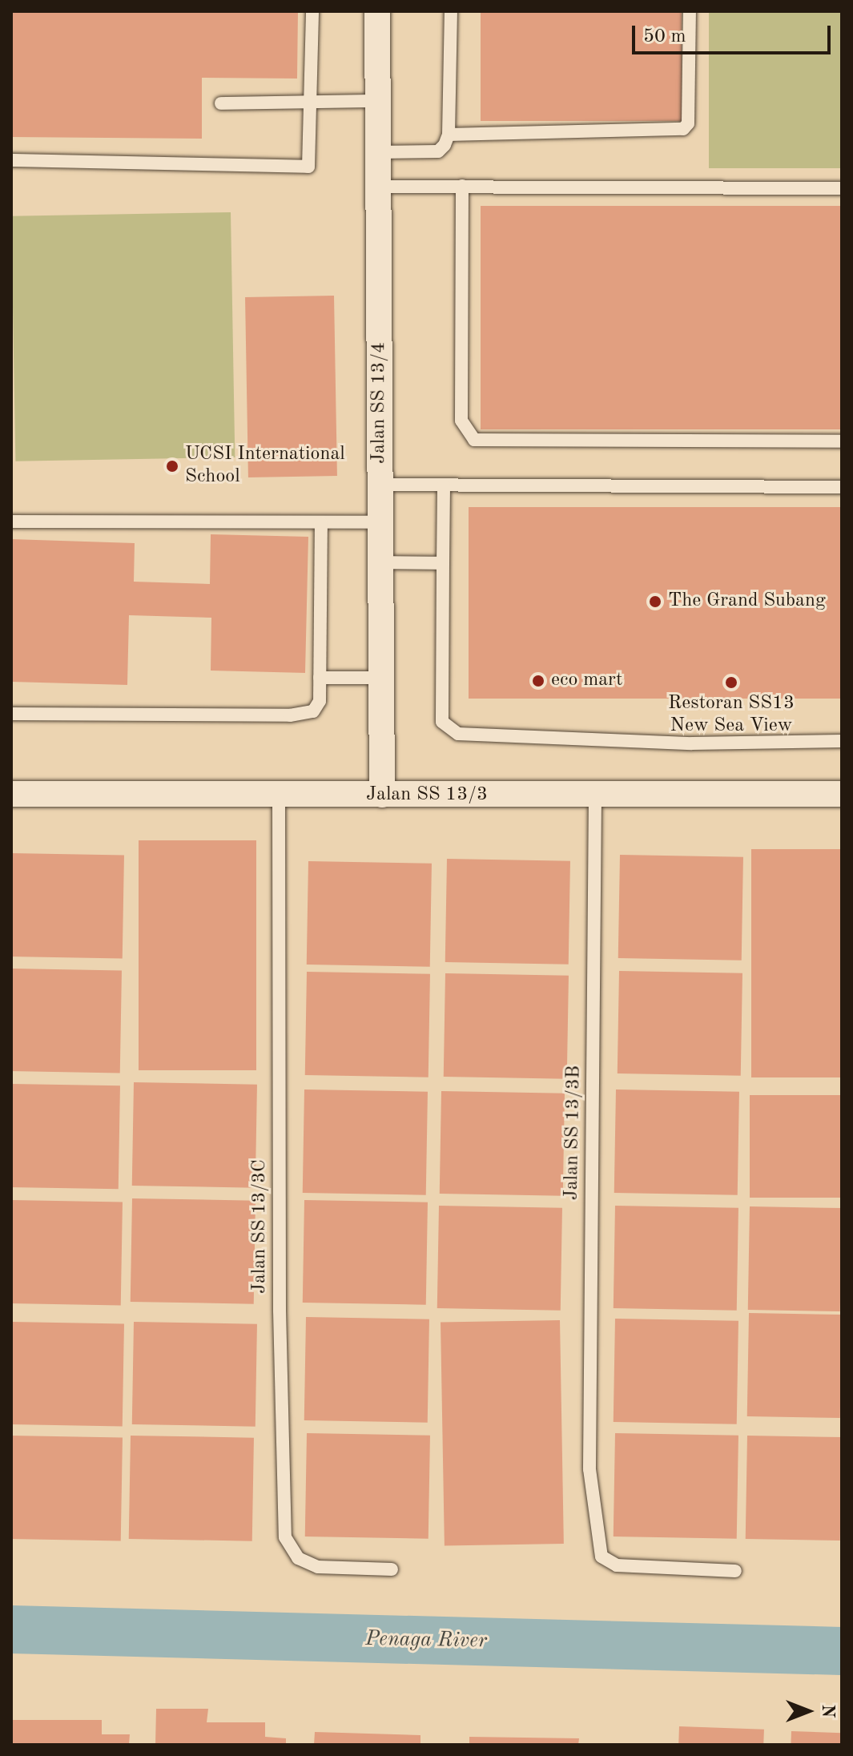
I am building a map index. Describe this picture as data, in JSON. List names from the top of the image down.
{
  "streets": {
    "street": ["Jalan SS 13/4", "Jalan SS 13/3"],
    "lane": ["Jalan SS 13/3B", "Jalan SS 13/3C"]
  },
  "crossings": [
    ["Jalan SS 13/4", "Jalan SS 13/3"],
    ["Jalan SS 13/3", "Jalan SS 13/3B"],
    ["Jalan SS 13/3", "Jalan SS 13/3C"]
  ],
  "water": ["Penaga River"],
  "places": [
    "UCSI International School",
    "The Grand Subang",
    "eco mart",
    "Restoran SS13 New Sea View"
  ],
  "scale_bar": "50 m",
  "north": "right"
}
